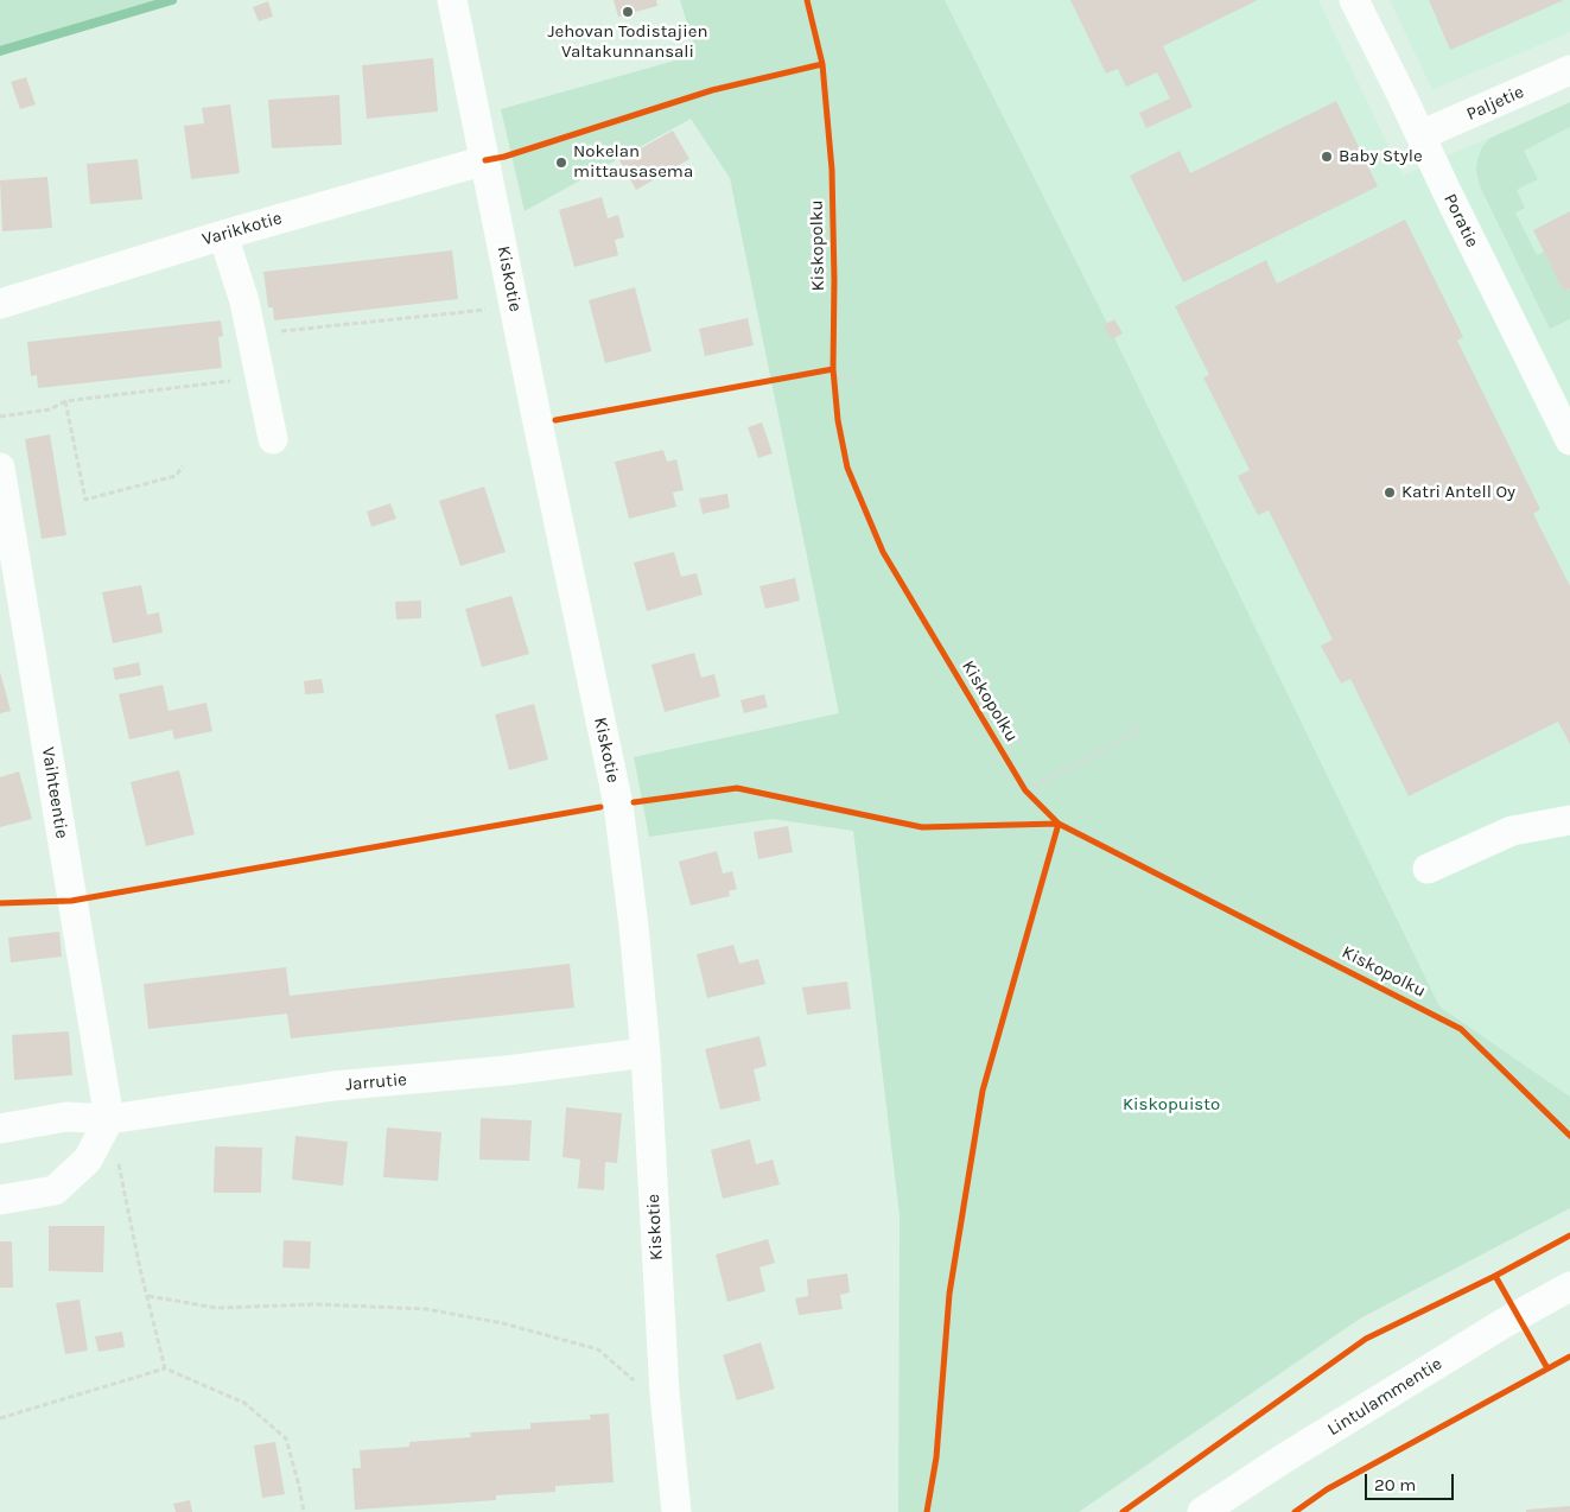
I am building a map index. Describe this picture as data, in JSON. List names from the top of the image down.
{
  "streets": {
    "street": [
      "Paljetie",
      "Poratie",
      "Varikkotie",
      "Kiskotie",
      "Vaihteentie",
      "Jarrutie",
      "Lintulammentie"
    ],
    "cycle path": ["Kiskopolku"]
  },
  "crossings": [
    ["Paljetie", "Poratie"],
    ["Varikkotie", "Kiskotie"],
    ["Kiskotie", "Jarrutie"],
    ["Vaihteentie", "Jarrutie"]
  ],
  "parks": ["Kiskopuisto"],
  "places": [
    "Jehovan Todistajien Valtakunnansali",
    "Baby Style",
    "Nokelan mittausasema",
    "Katri Antell Oy"
  ],
  "scale_bar": "20 m"
}
